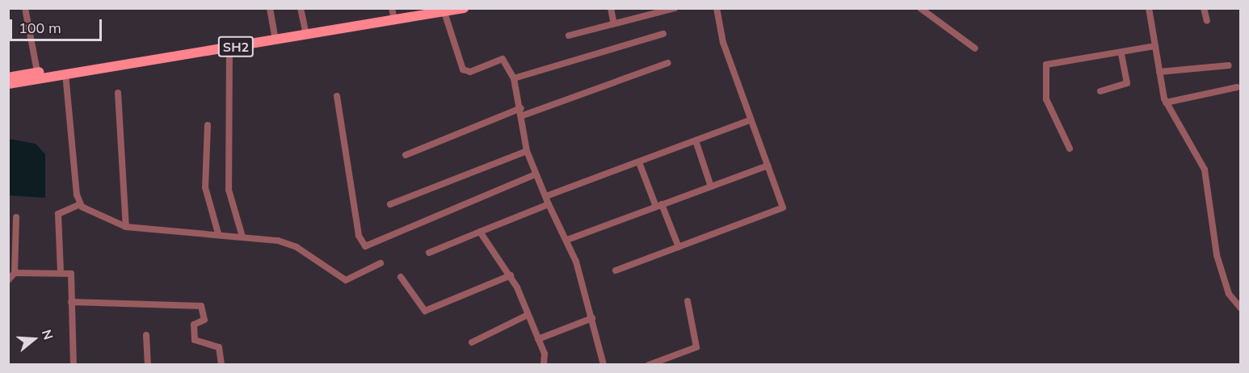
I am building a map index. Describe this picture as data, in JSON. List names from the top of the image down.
{
  "streets": {
    "main road": ["SH2"]
  },
  "scale_bar": "100 m",
  "north": "right"
}
